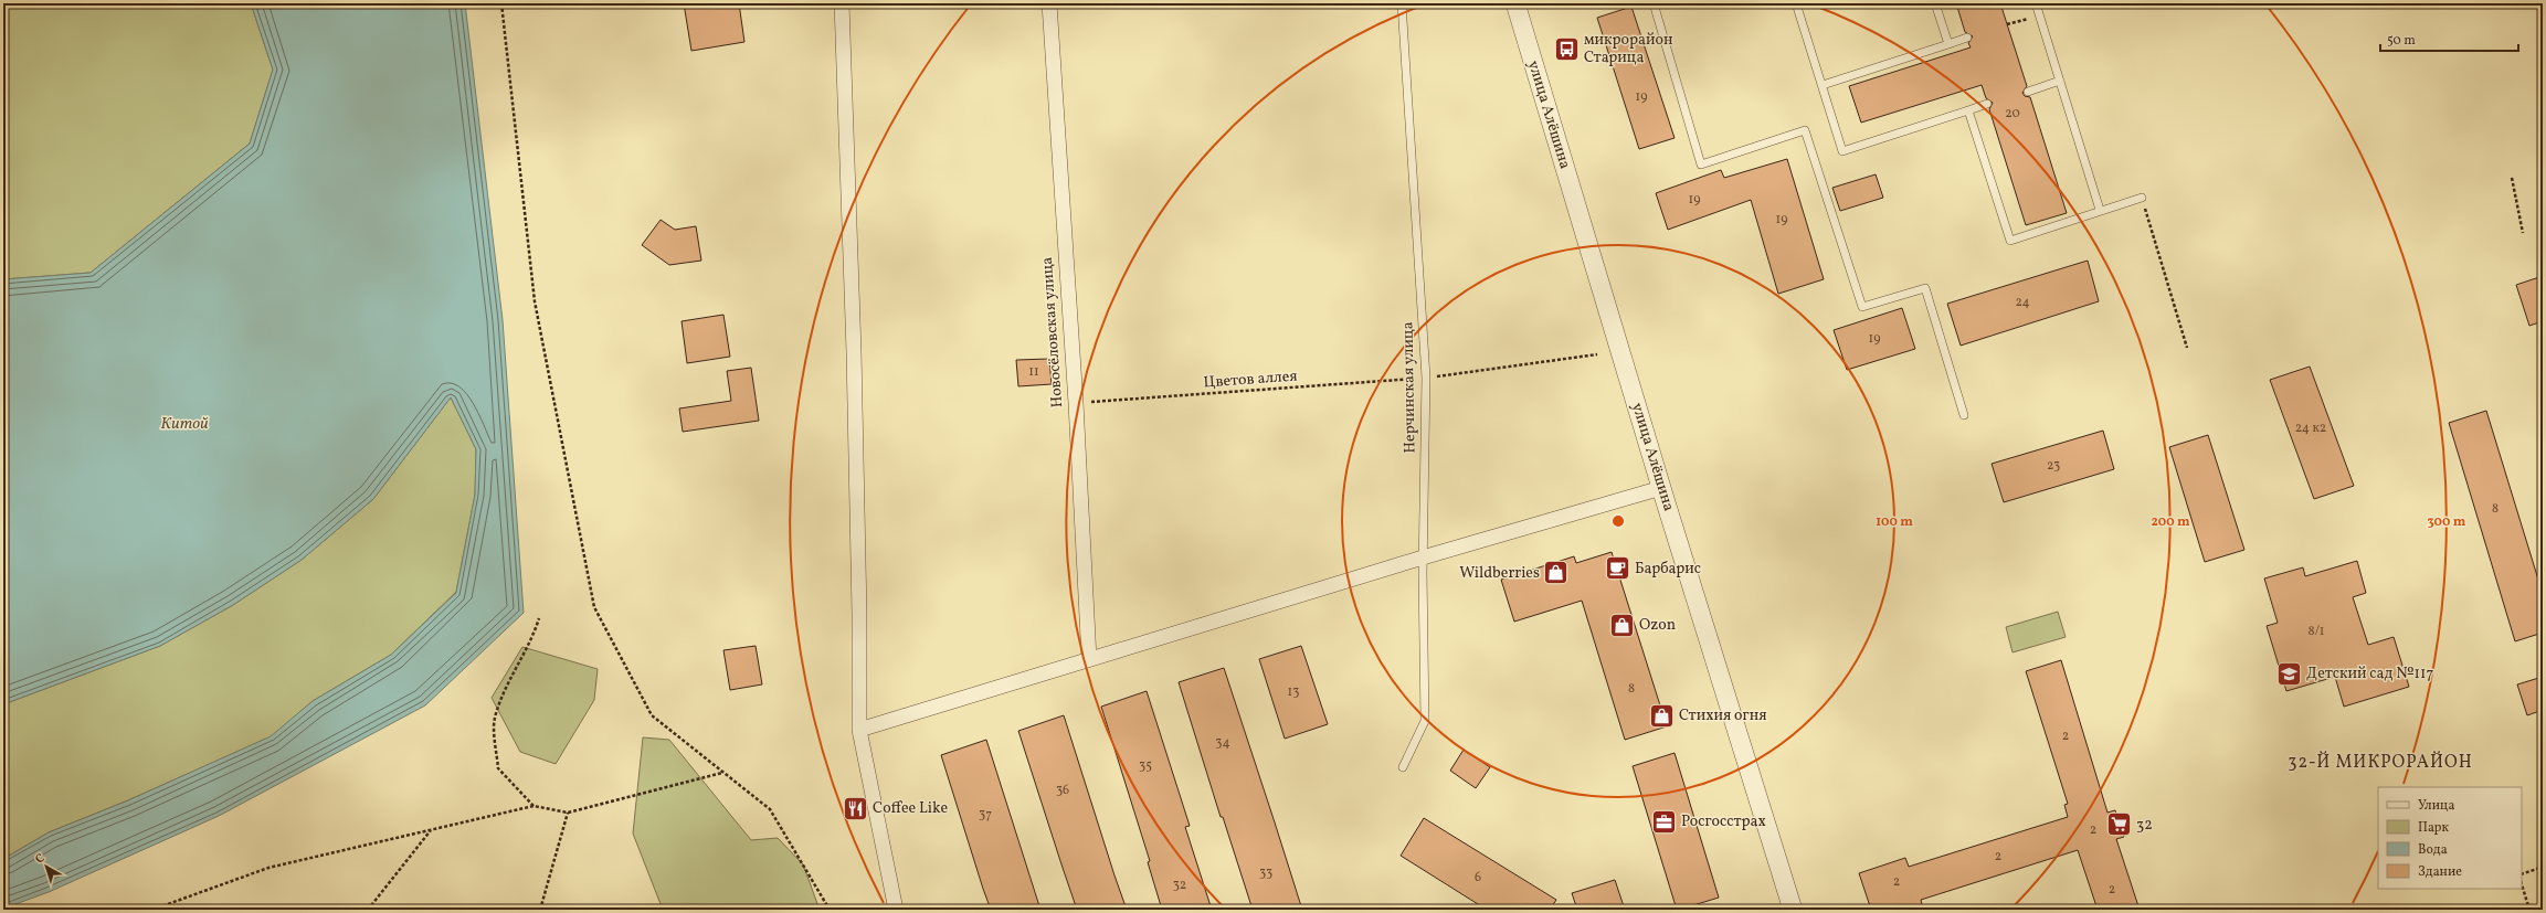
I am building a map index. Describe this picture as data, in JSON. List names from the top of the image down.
{
  "streets": {
    "street": ["улица Алёшина", "Новосёловская улица"],
    "lane": ["Нерчинская улица"],
    "path": ["Цветов аллея"]
  },
  "crossings": [
    ["Новосёловская улица", "Цветов аллея"],
    ["Цветов аллея", "Нерчинская улица"]
  ],
  "districts": ["32-Й МИКРОРАЙОН"],
  "water": ["Китой"],
  "places": {
    "bus stop": ["микрорайон Старица"],
    "cafe": ["Барбарис"],
    "shop": ["Wildberries", "Ozon", "Стихия огня"],
    "school or university": ["Детский сад №117"],
    "restaurant": ["Coffee Like"],
    "office": ["Росгосстрах"],
    "supermarket": ["32"]
  },
  "house_numbers": [
    "19",
    "20",
    "19",
    "19",
    "24",
    "19",
    "11",
    "24 к2",
    "23",
    "8",
    "8/1",
    "8",
    "13",
    "2",
    "34",
    "35",
    "36",
    "37",
    "2",
    "2",
    "33",
    "6",
    "2",
    "32",
    "2"
  ],
  "legend": [
    "Улица",
    "Парк",
    "Вода",
    "Здание"
  ],
  "scale_bar": "50 m",
  "north": "top left",
  "rings": ["100 m", "200 m", "300 m"]
}
